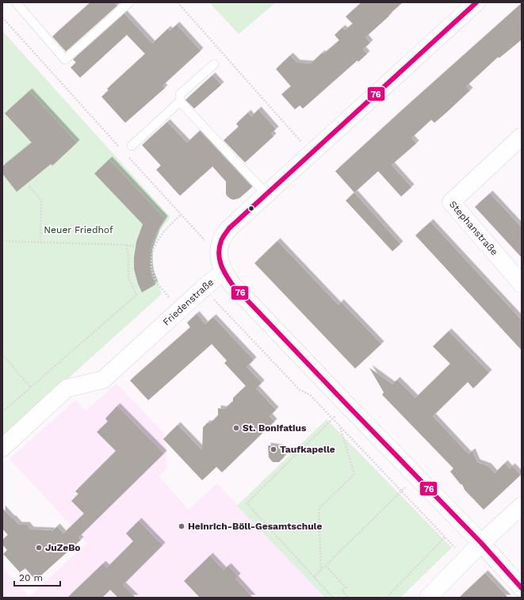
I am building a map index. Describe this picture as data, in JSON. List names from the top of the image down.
{
  "streets": {
    "street": ["Stephanstraße", "Friedenstraße"]
  },
  "parks": ["Neuer Friedhof"],
  "places": [
    "St. Bonifatius",
    "Taufkapelle",
    "Heinrich-Böll-Gesamtschule",
    "JuZeBo"
  ],
  "lines": ["transit line 76"],
  "scale_bar": "20 m"
}
